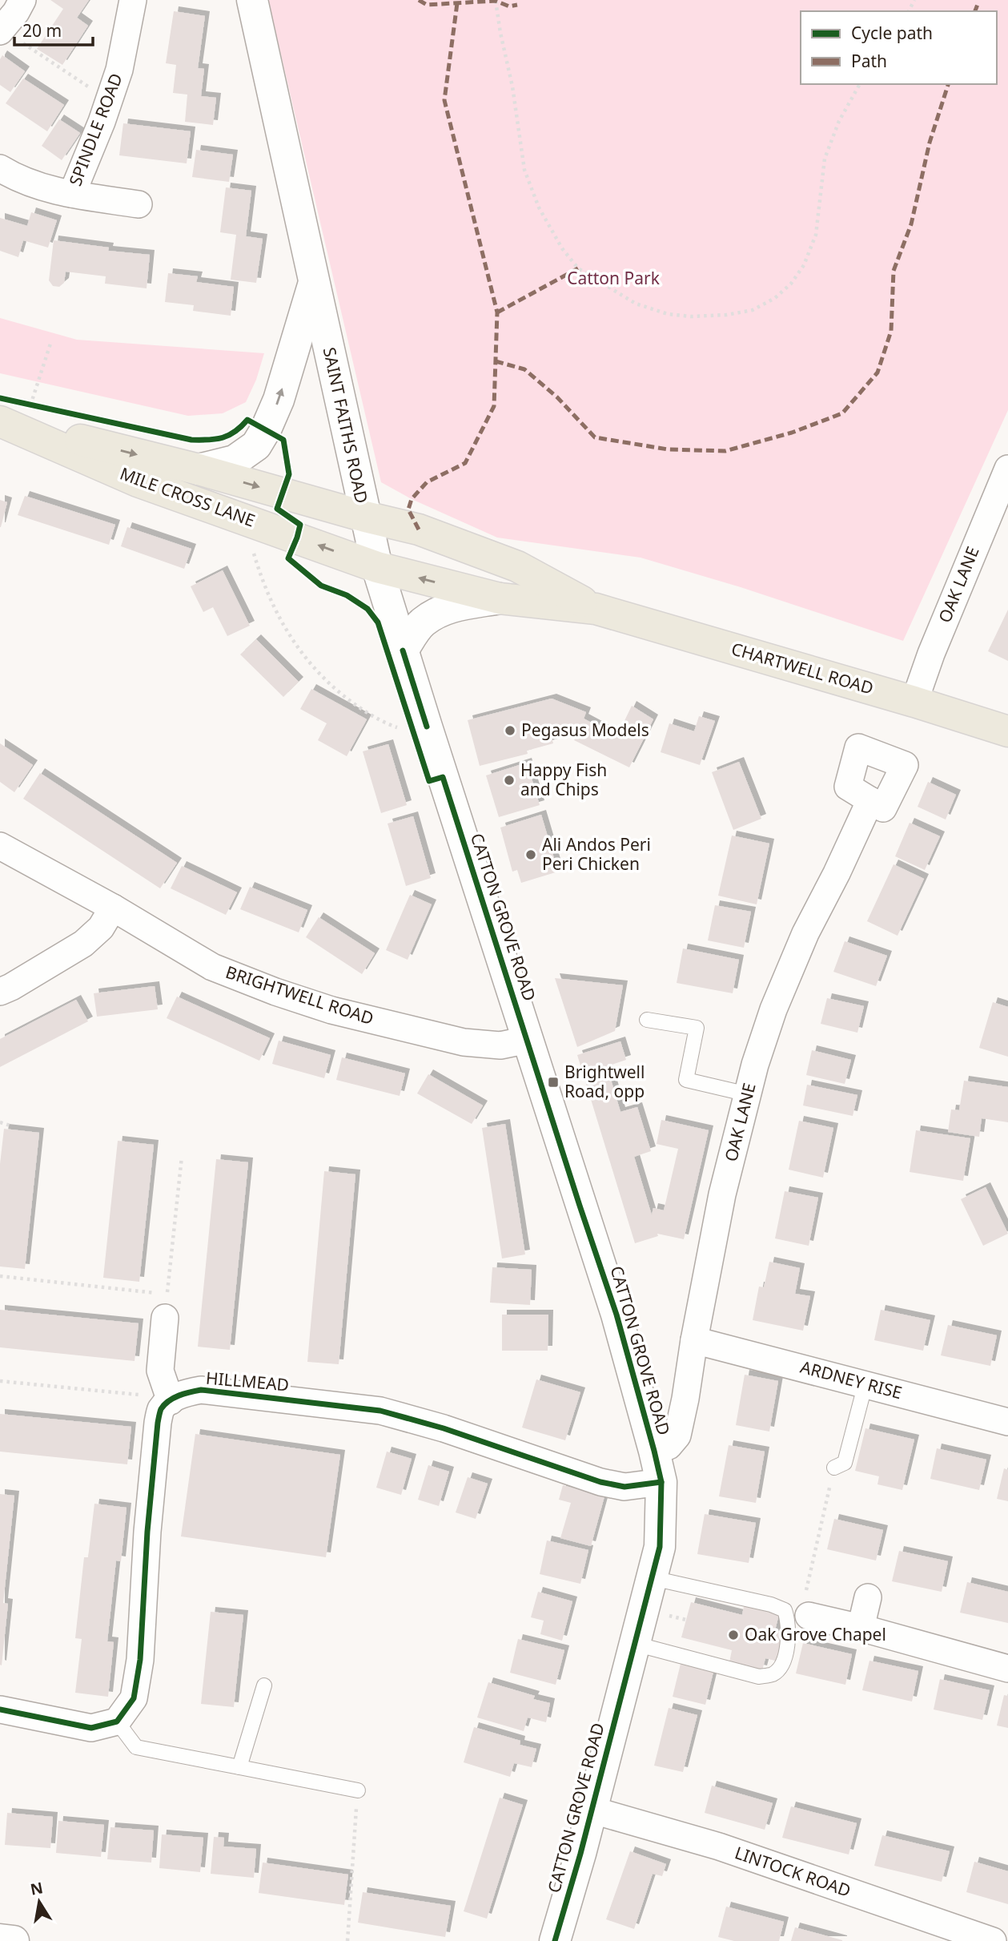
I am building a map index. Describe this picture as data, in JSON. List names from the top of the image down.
{
  "streets": {
    "highway": ["MILE CROSS LANE", "CHARTWELL ROAD"],
    "street": [
      "SPINDLE ROAD",
      "SAINT FAITHS ROAD",
      "OAK LANE",
      "CATTON GROVE ROAD",
      "BRIGHTWELL ROAD",
      "ARDNEY RISE",
      "HILLMEAD",
      "LINTOCK ROAD"
    ]
  },
  "crossings": [
    ["SAINT FAITHS ROAD", "MILE CROSS LANE"],
    ["SAINT FAITHS ROAD", "CHARTWELL ROAD"],
    ["SAINT FAITHS ROAD", "CATTON GROVE ROAD"],
    ["MILE CROSS LANE", "CHARTWELL ROAD"],
    ["MILE CROSS LANE", "CATTON GROVE ROAD"],
    ["OAK LANE", "CHARTWELL ROAD"],
    ["OAK LANE", "CATTON GROVE ROAD"],
    ["OAK LANE", "ARDNEY RISE"],
    ["CHARTWELL ROAD", "CATTON GROVE ROAD"],
    ["CATTON GROVE ROAD", "BRIGHTWELL ROAD"],
    ["CATTON GROVE ROAD", "HILLMEAD"],
    ["CATTON GROVE ROAD", "LINTOCK ROAD"]
  ],
  "parks": ["Catton Park"],
  "places": {
    "other": [
      "Pegasus Models",
      "Happy Fish and Chips",
      "Ali Andos Peri Peri Chicken",
      "Oak Grove Chapel"
    ],
    "transit": ["Brightwell Road, opp"]
  },
  "legend": ["Cycle path", "Path"],
  "scale_bar": "20 m",
  "north": "top"
}
